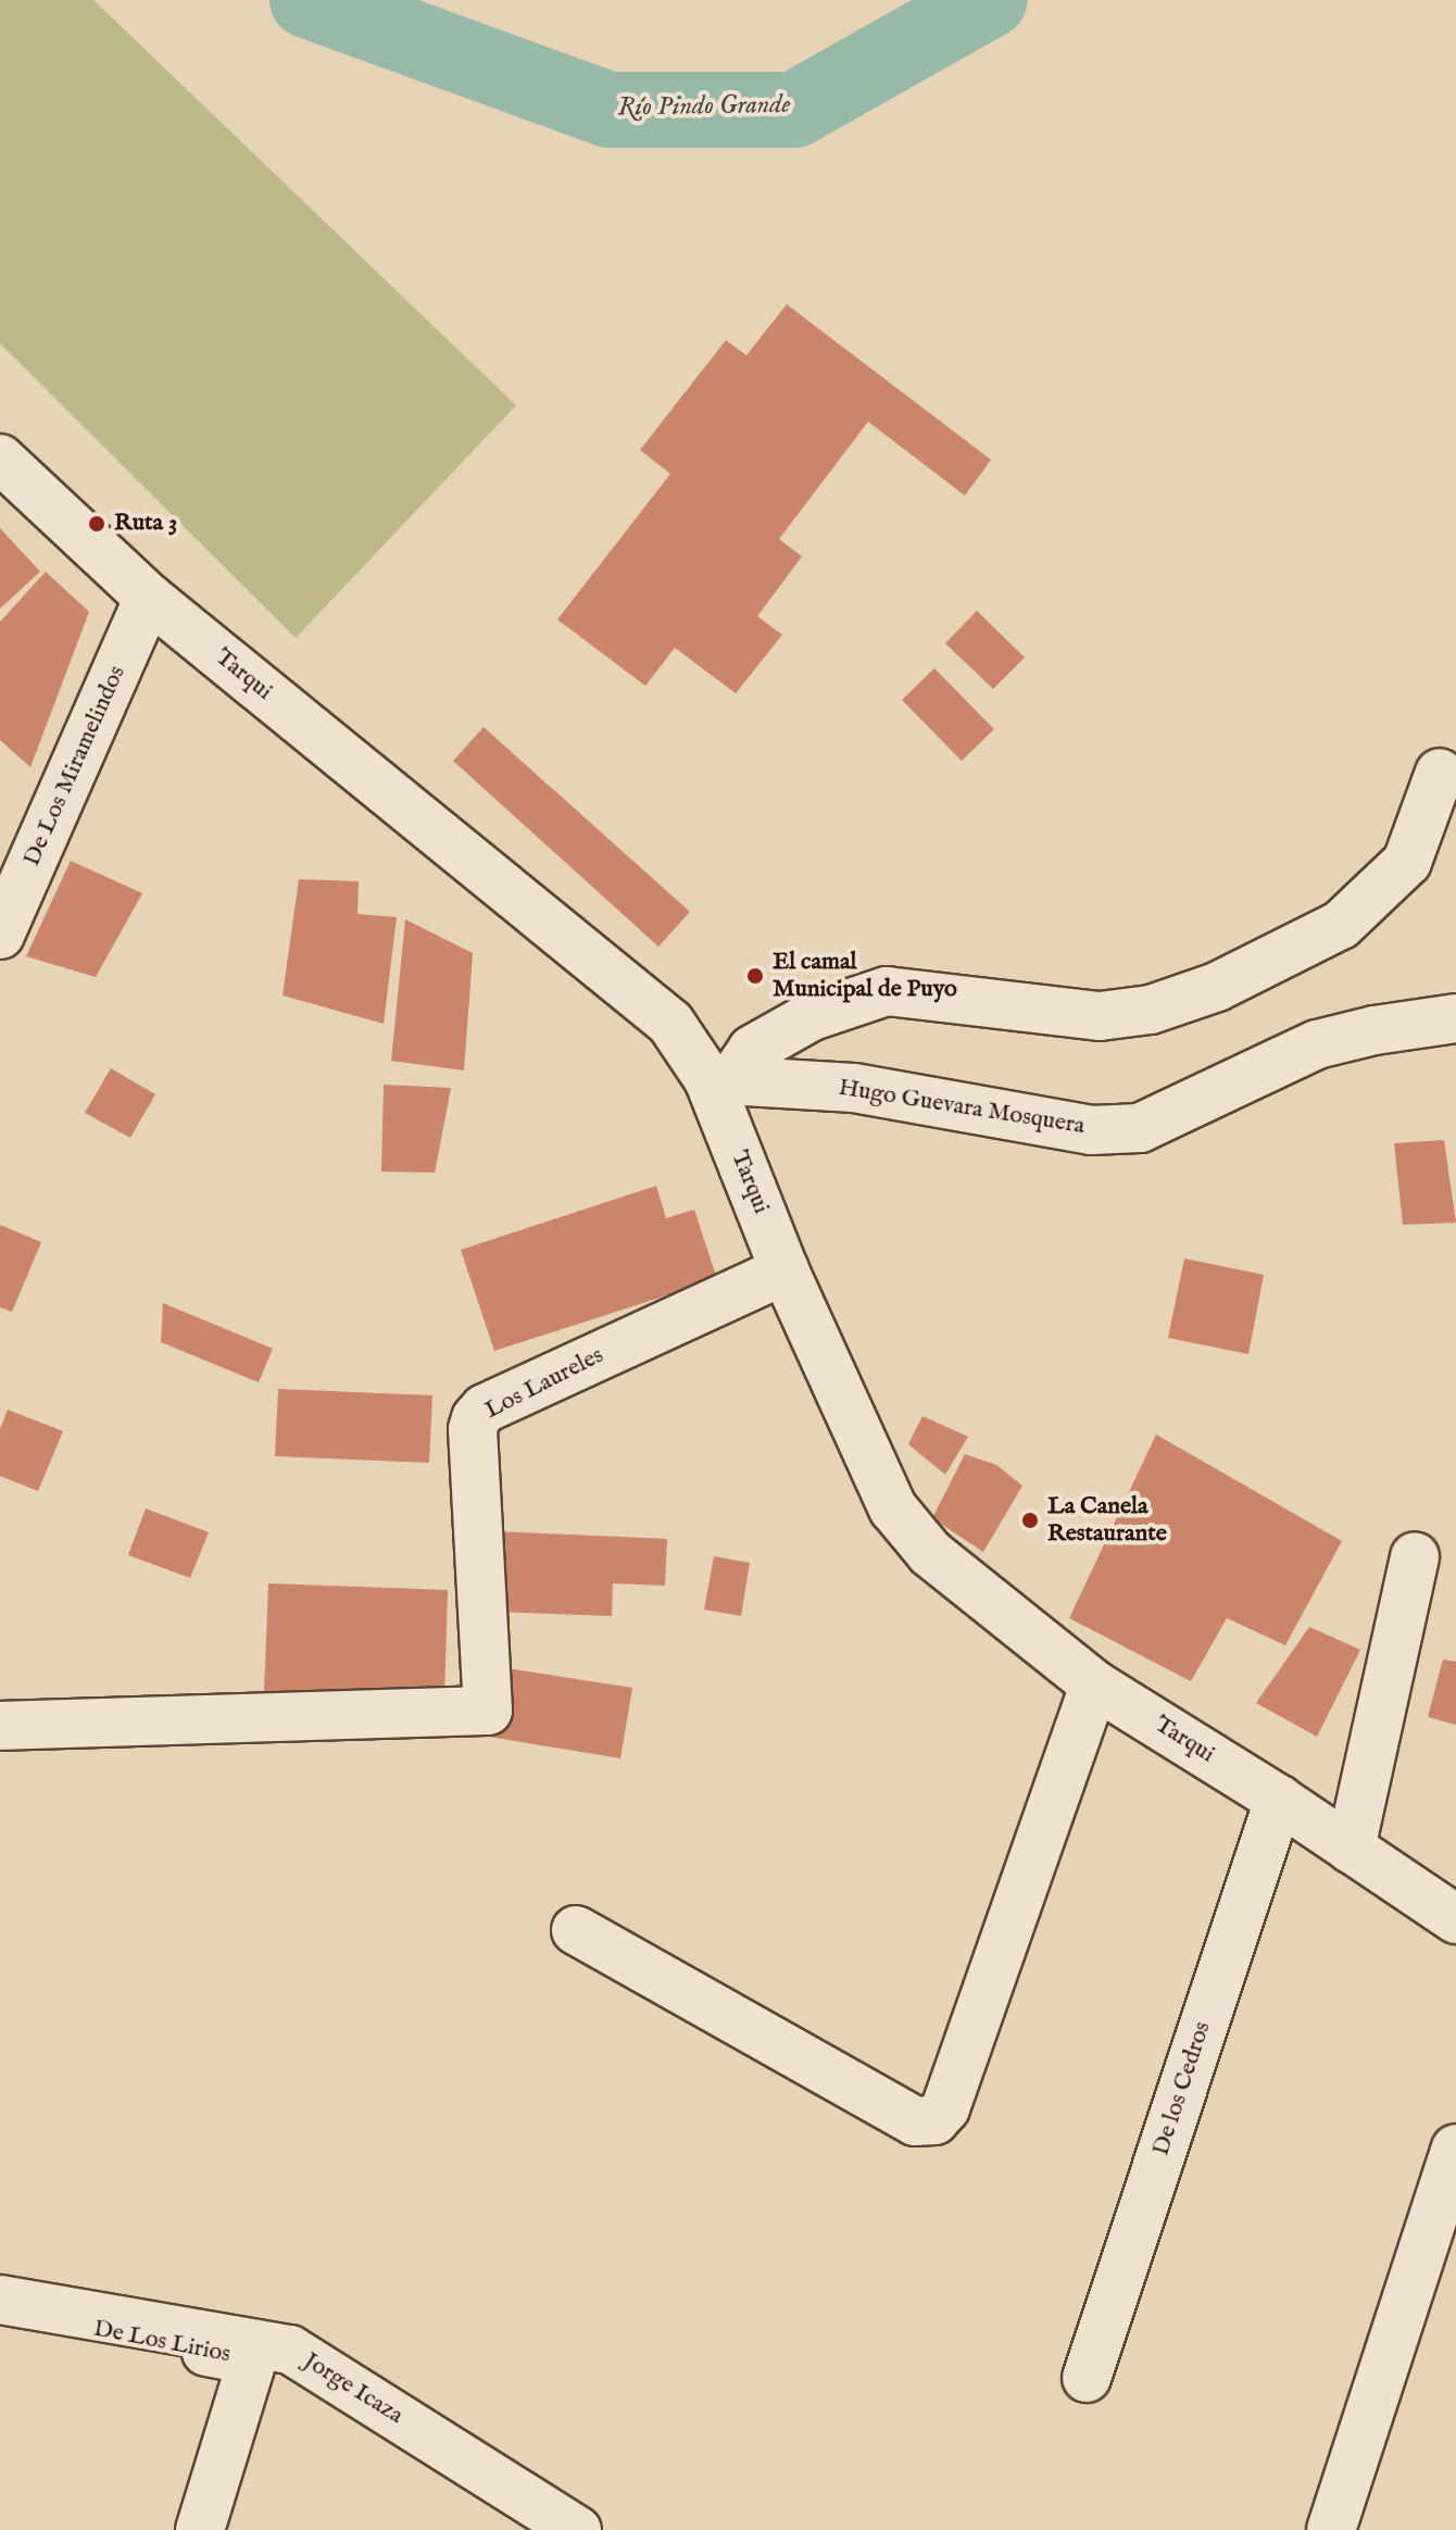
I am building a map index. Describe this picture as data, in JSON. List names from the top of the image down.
{
  "streets": {
    "street": [
      "Tarqui",
      "De Los Miramelindos",
      "Hugo Guevara Mosquera",
      "Los Laureles",
      "De los Cedros",
      "De Los Lirios",
      "Jorge Icaza"
    ]
  },
  "crossings": [
    ["Tarqui", "De Los Miramelindos"],
    ["Tarqui", "Hugo Guevara Mosquera"],
    ["Tarqui", "Los Laureles"],
    ["Tarqui", "De los Cedros"]
  ],
  "water": ["Río Pindo Grande"],
  "places": ["Ruta 3", "El camal Municipal de Puyo", "La Canela Restaurante"]
}
